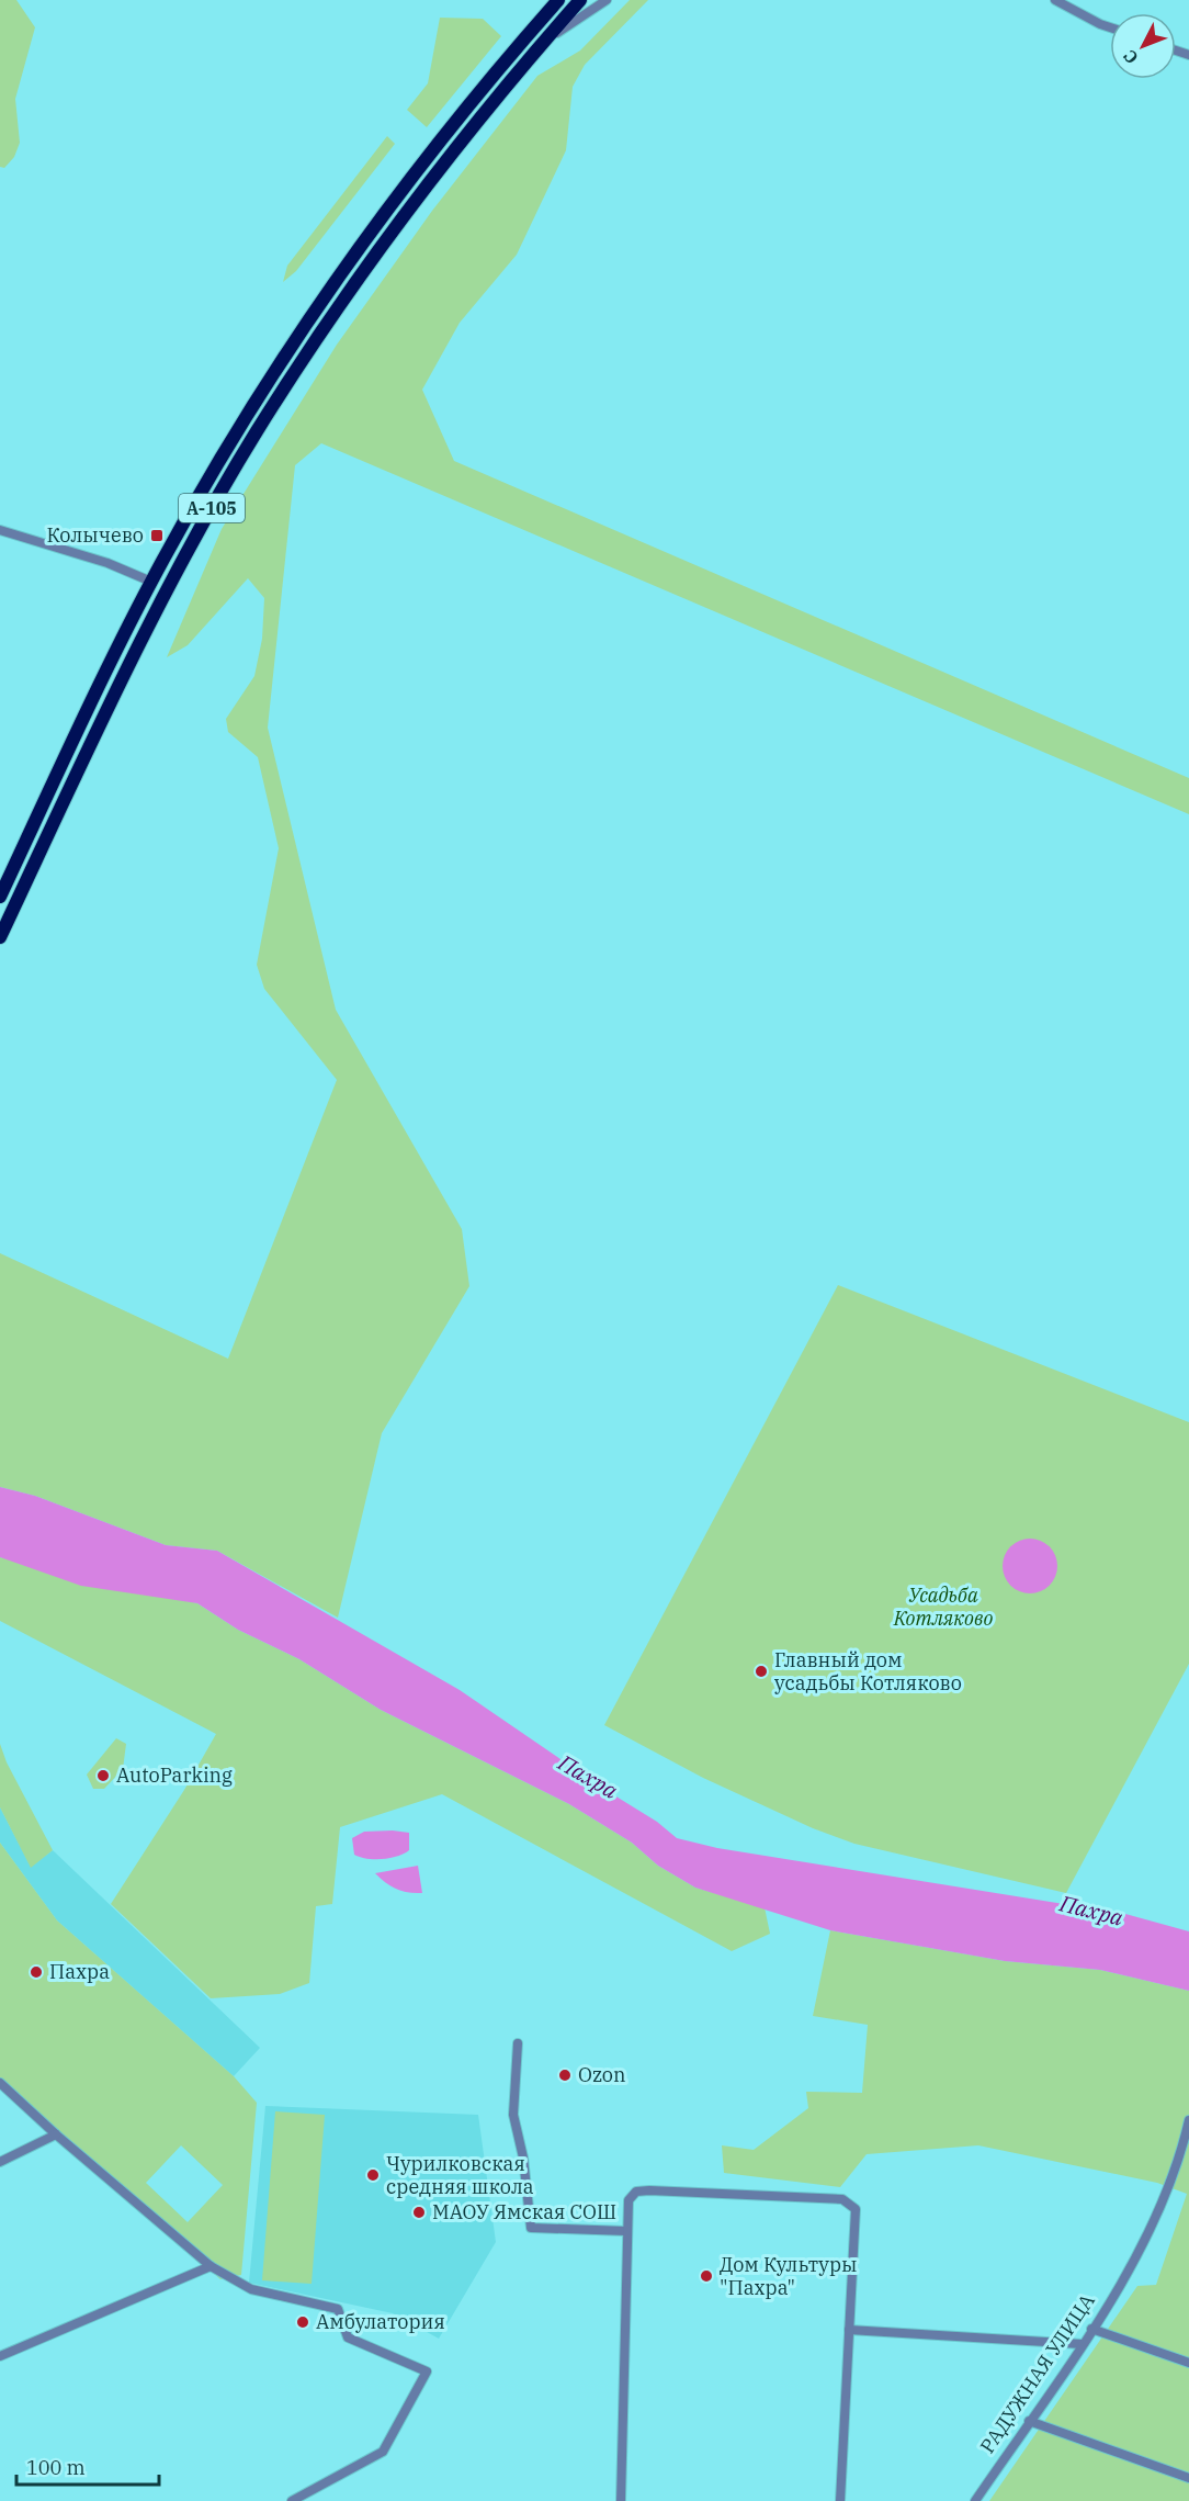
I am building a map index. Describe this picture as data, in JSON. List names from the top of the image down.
{
  "streets": {
    "highway": ["А-105"],
    "street": ["РАДУЖНАЯ УЛИЦА"]
  },
  "water": ["Пахра"],
  "parks": ["Усадьба Котляково"],
  "places": {
    "transit": ["Колычево"],
    "other": [
      "Главный дом усадьбы Котляково",
      "AutoParking",
      "Пахра",
      "Ozon",
      "Чурилковская средняя школа",
      "МАОУ Ямская СОШ",
      "Дом Культуры \"Пахра\"",
      "Амбулатория"
    ]
  },
  "scale_bar": "100 m",
  "north": "bottom left"
}
